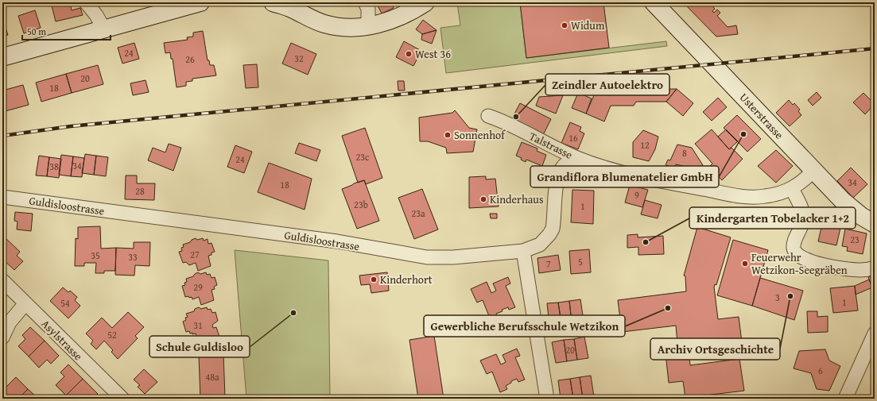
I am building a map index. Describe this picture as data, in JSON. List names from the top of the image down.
{
  "streets": {
    "main road": ["Usterstrasse"],
    "street": ["Talstrasse", "Guldisloostrasse", "Asylstrasse"]
  },
  "crossings": [
    ["Usterstrasse", "Talstrasse"],
    ["Talstrasse", "Guldisloostrasse"]
  ],
  "places": [
    "Widum",
    "West 36",
    "Zeindler Autoelektro",
    "Grandiflora Blumenatelier GmbH",
    "Sonnenhof",
    "Kinderhaus",
    "Kindergarten Tobelacker 1+2",
    "Feuerwehr Wetzikon-Seegräben",
    "Kinderhort",
    "Archiv Ortsgeschichte",
    "Gewerbliche Berufsschule Wetzikon",
    "Schule Guldisloo"
  ],
  "house_numbers": [
    "24",
    "32",
    "26",
    "20",
    "18",
    "16",
    "12",
    "8",
    "23c",
    "24",
    "34",
    "38",
    "34",
    "18",
    "28",
    "9",
    "23b",
    "1",
    "23a",
    "23",
    "27",
    "35",
    "33",
    "5",
    "7",
    "29",
    "3",
    "1",
    "54",
    "31",
    "52",
    "20",
    "6",
    "48a"
  ],
  "scale_bar": "50 m"
}
